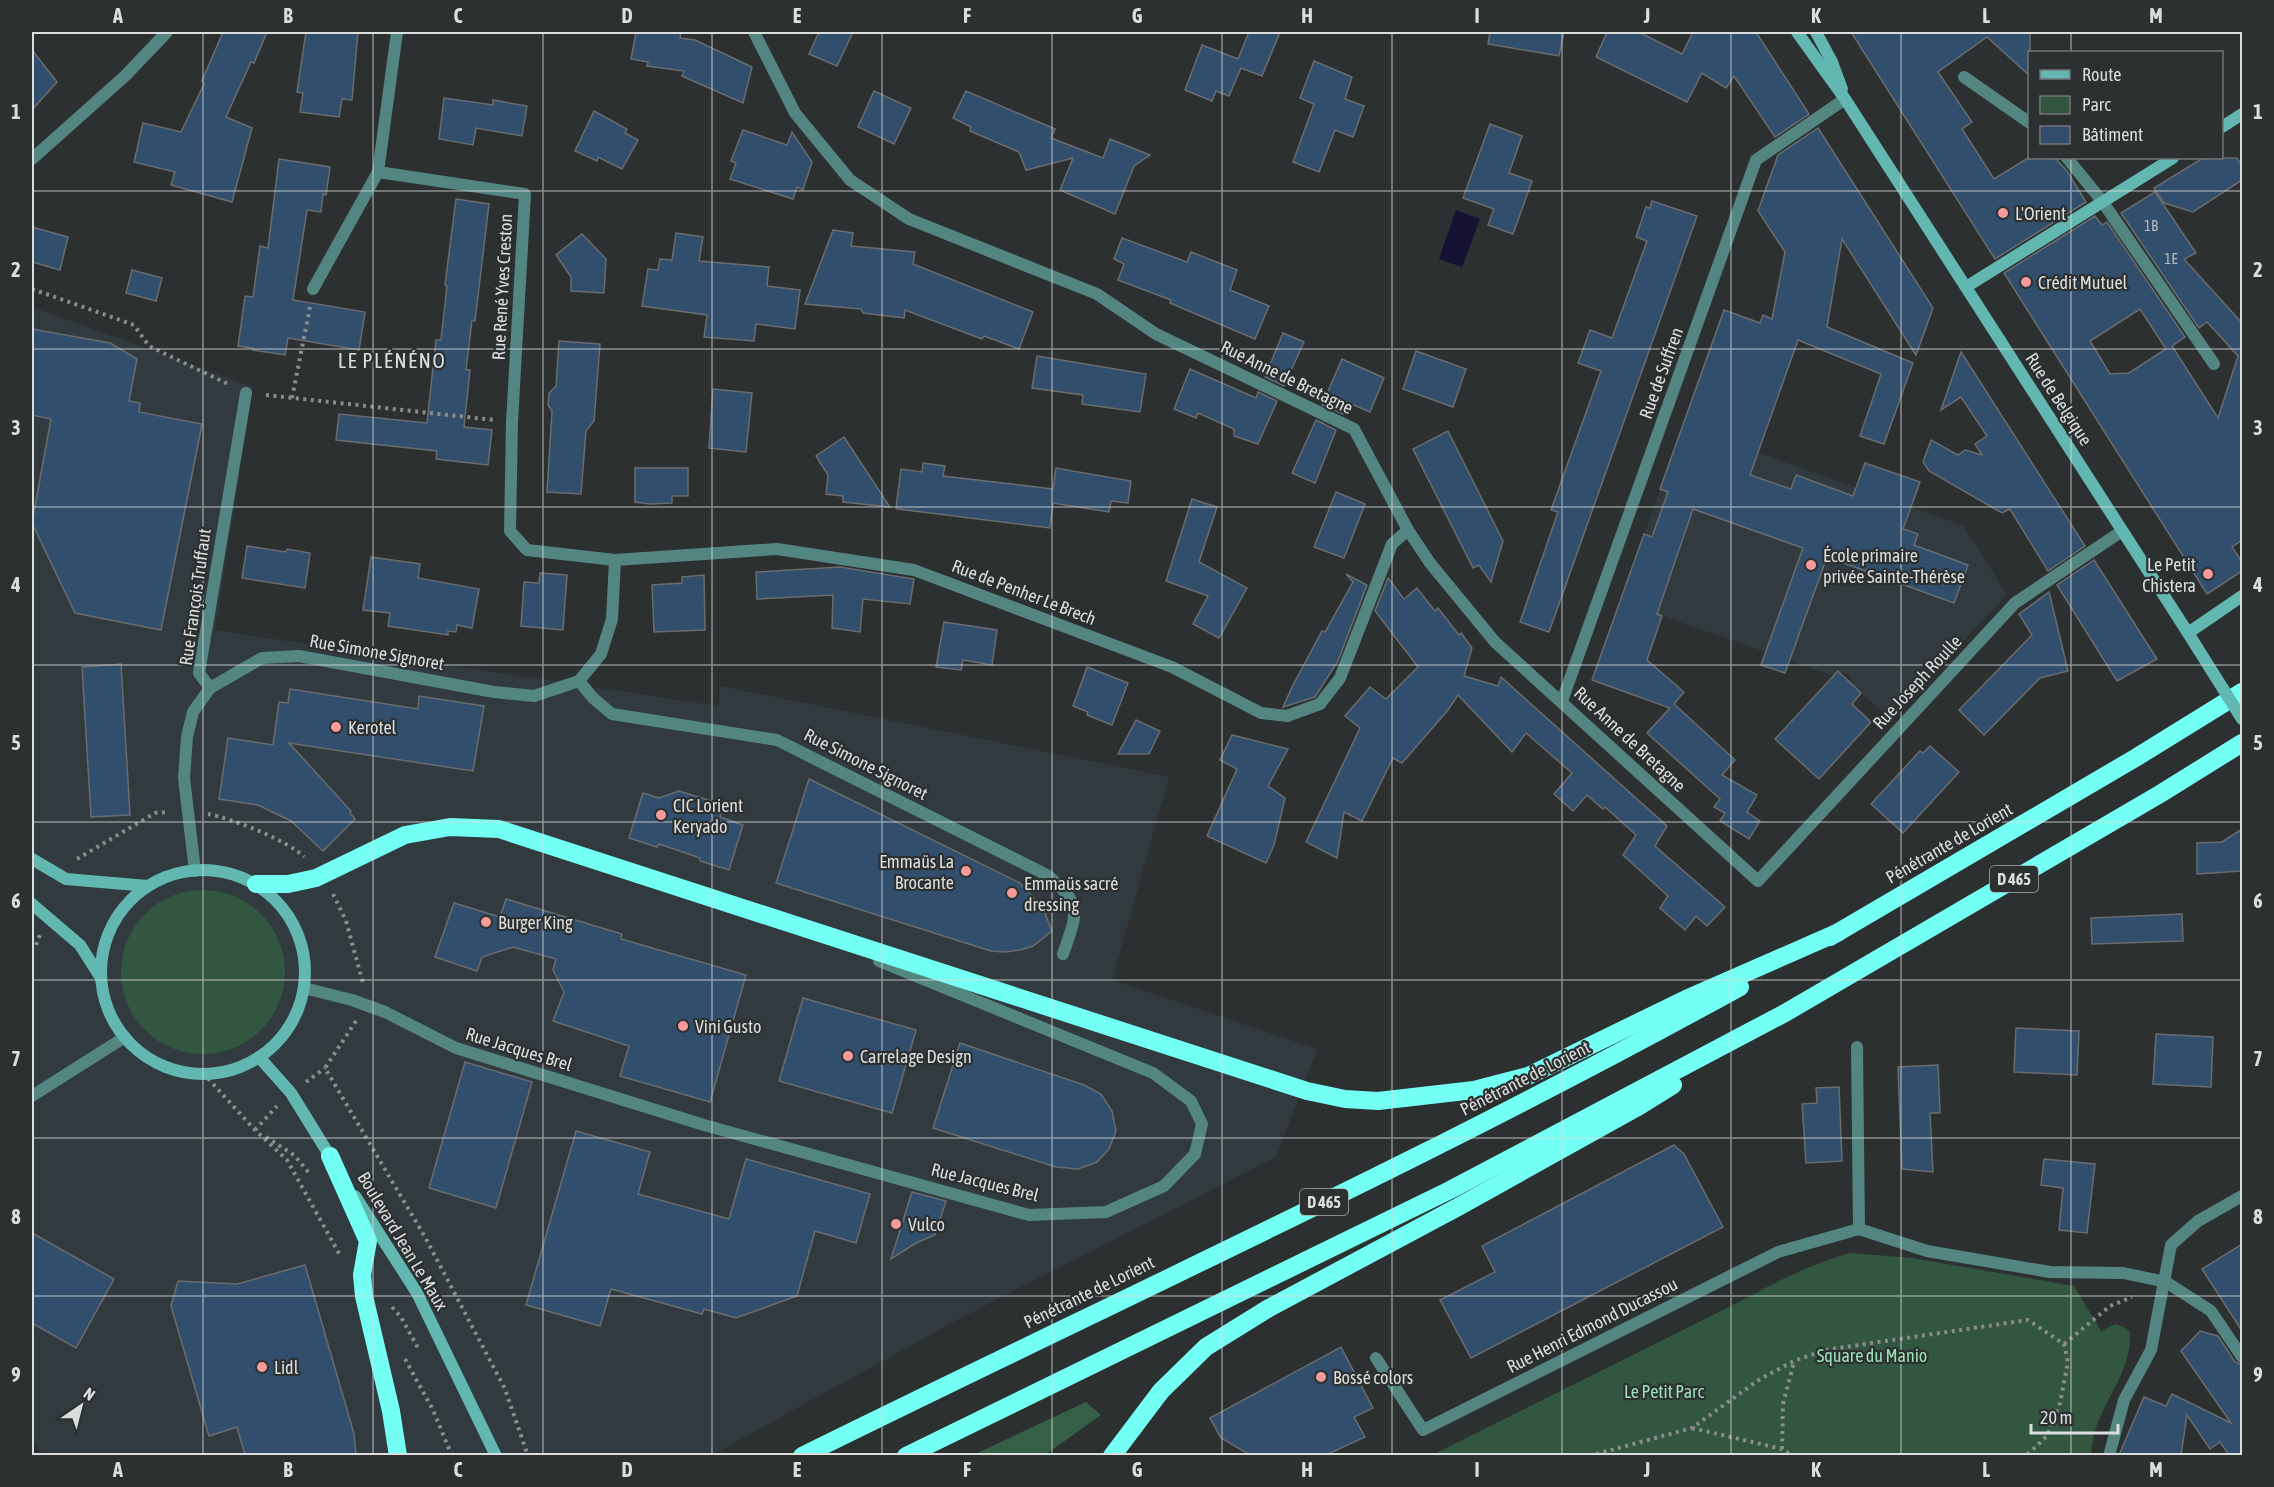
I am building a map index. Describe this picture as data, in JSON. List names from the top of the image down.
{
  "streets": {
    "highway": ["Pénétrante de Lorient", "D 465"],
    "main road": ["Rue de Belgique", "Boulevard Jean Le Maux"],
    "street": [
      "Rue René Yves Creston",
      "Rue de Suffren",
      "Rue Anne de Bretagne",
      "Rue de Penher Le Brech",
      "Rue François Truffaut",
      "Rue Simone Signoret",
      "Rue Joseph Roulle",
      "Rue Jacques Brel",
      "Rue Henri Edmond Ducassou"
    ]
  },
  "crossings": [
    ["Rue René Yves Creston", "Rue de Penher Le Brech"],
    ["Rue de Suffren", "Rue Anne de Bretagne"],
    ["Rue de Suffren", "Rue de Belgique"],
    ["Rue Anne de Bretagne", "Rue de Penher Le Brech"],
    ["Rue Anne de Bretagne", "Rue Joseph Roulle"],
    ["Rue de Belgique", "Rue Joseph Roulle"],
    ["Rue François Truffaut", "Rue Simone Signoret"],
    ["Rue François Truffaut", "Rue Jacques Brel"],
    ["Rue François Truffaut", "Boulevard Jean Le Maux"],
    ["Rue Jacques Brel", "Boulevard Jean Le Maux"]
  ],
  "districts": ["LE PLÉNÉNO"],
  "parks": ["Square du Manio", "Le Petit Parc"],
  "places": [
    "L'Orient",
    "Crédit Mutuel",
    "École primaire privée Sainte-Thérèse",
    "Le Petit Chistera",
    "Kerotel",
    "CIC Lorient Keryado",
    "Emmaüs La Brocante",
    "Emmaüs sacré dressing",
    "Burger King",
    "Vini Gusto",
    "Carrelage Design",
    "Vulco",
    "Lidl",
    "Bossé colors"
  ],
  "house_numbers": ["1B", "1E"],
  "legend": ["Route", "Parc", "Bâtiment"],
  "scale_bar": "20 m",
  "north": "top right",
  "grid": {
    "columns": [
      "A",
      "B",
      "C",
      "D",
      "E",
      "F",
      "G",
      "H",
      "I",
      "J",
      "K",
      "L",
      "M"
    ],
    "rows": [
      "1",
      "2",
      "3",
      "4",
      "5",
      "6",
      "7",
      "8",
      "9"
    ]
  }
}
